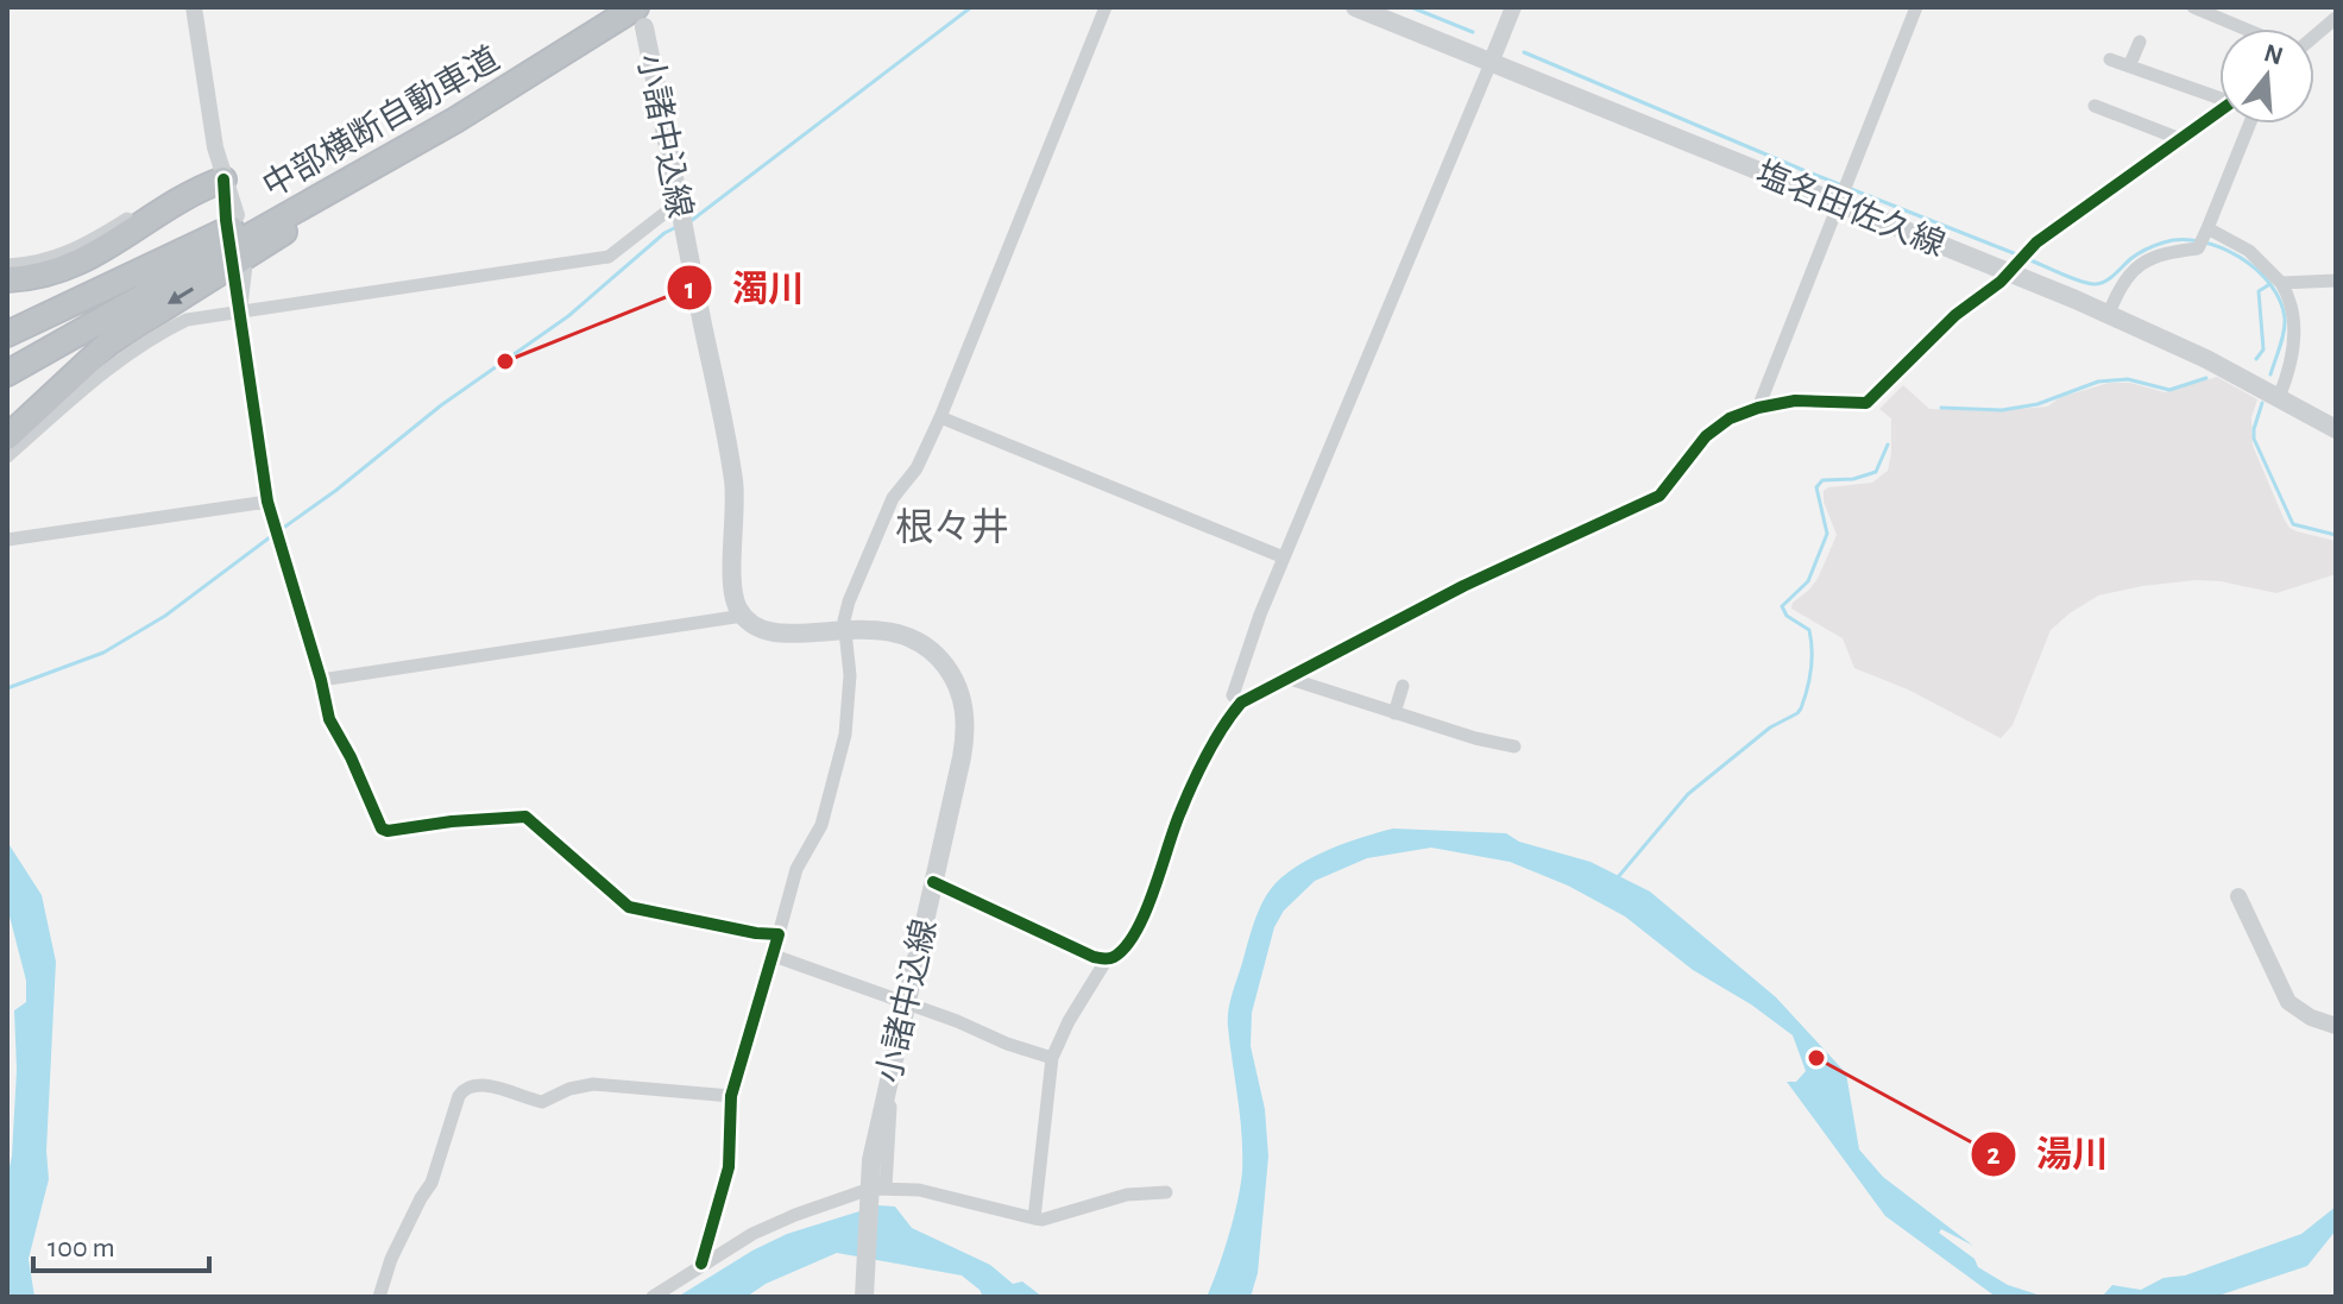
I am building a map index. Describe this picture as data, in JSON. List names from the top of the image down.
{
  "streets": {
    "highway": ["中部横断自動車道"],
    "main road": ["小諸中込線", "塩名田佐久線"]
  },
  "crossings": [
    ["中部横断自動車道", "小諸中込線"]
  ],
  "districts": ["根々井"],
  "places": ["濁川", "湯川"],
  "scale_bar": "100 m",
  "north": "top"
}
